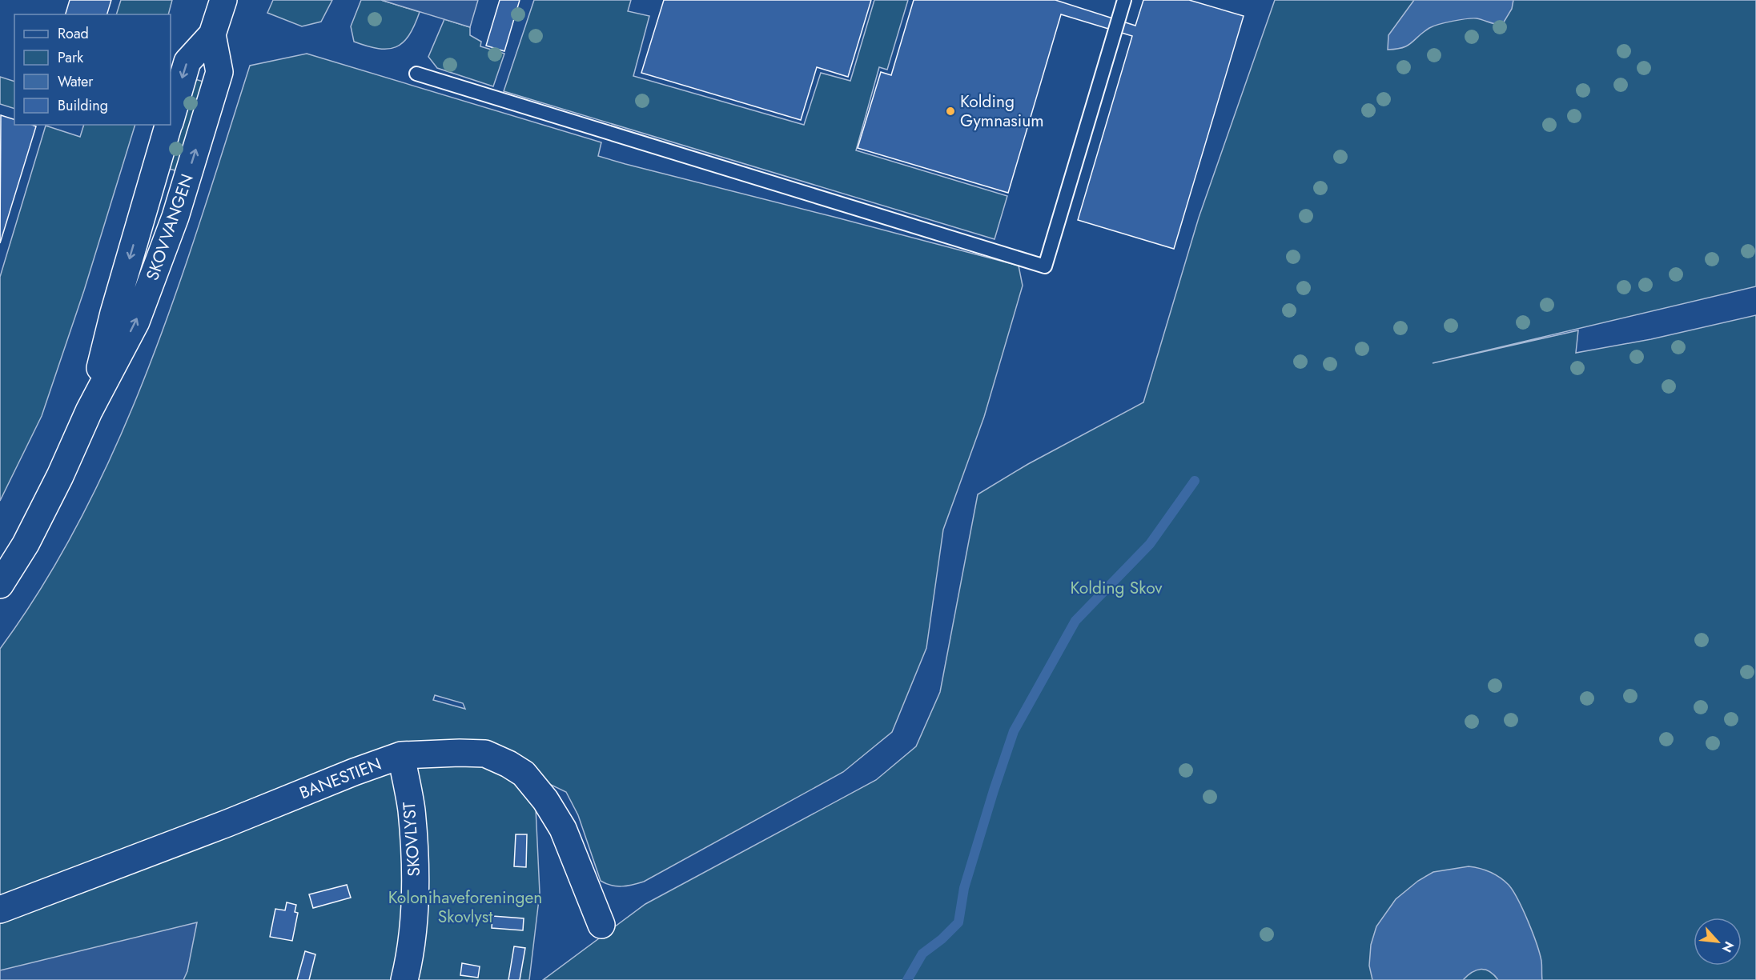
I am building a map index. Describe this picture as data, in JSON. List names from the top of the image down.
{
  "streets": {
    "street": ["SKOVVANGEN", "BANESTIEN", "SKOVLYST"]
  },
  "crossings": [
    ["BANESTIEN", "SKOVLYST"]
  ],
  "parks": ["Kolding Skov", "Kolonihaveforeningen Skovlyst"],
  "places": ["Kolding Gymnasium"],
  "legend": [
    "Road",
    "Park",
    "Water",
    "Building"
  ],
  "north": "bottom right"
}
